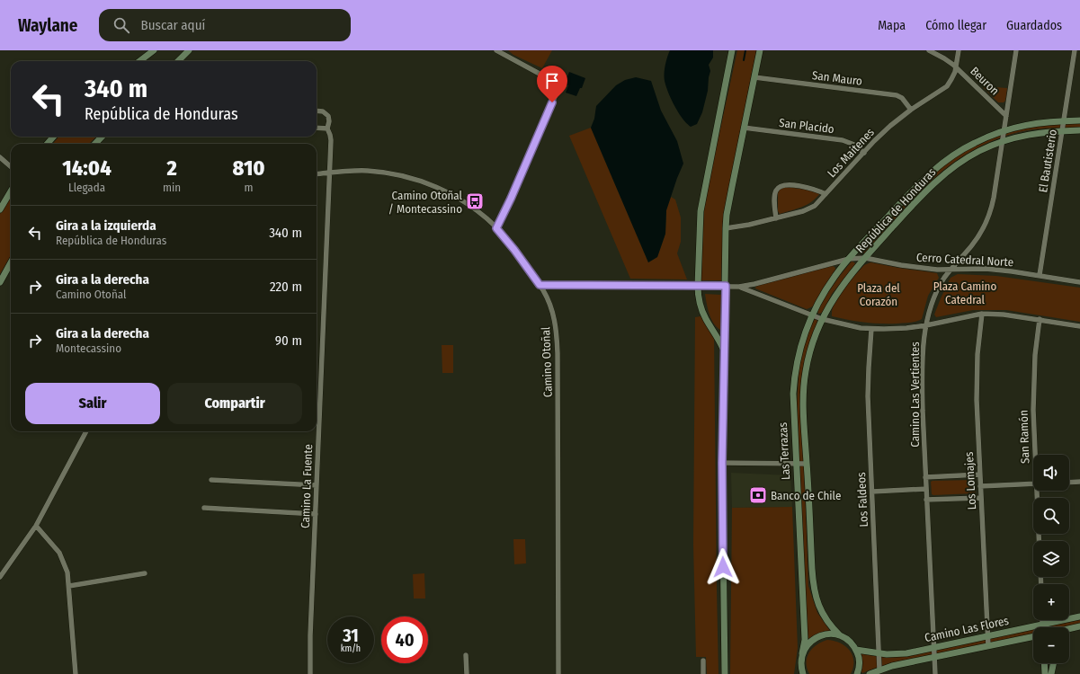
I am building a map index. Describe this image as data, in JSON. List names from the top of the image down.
{
  "streets": {
    "street": [
      "San Mauro",
      "Beuron",
      "San Placido",
      "Los Maitenes",
      "El Bautisterio",
      "República de Honduras",
      "Cerro Catedral Norte",
      "Camino Otoñal",
      "Camino Las Vertientes",
      "San Ramón",
      "Las Terrazas",
      "Los Lomajes",
      "Camino La Fuente",
      "Los Faldeos",
      "Camino Las Flores"
    ]
  },
  "crossings": [
    ["San Mauro", "Los Maitenes"],
    ["Beuron", "Los Maitenes"],
    ["Beuron", "Camino Las Vertientes"],
    ["San Placido", "Los Maitenes"],
    ["El Bautisterio", "República de Honduras"],
    ["El Bautisterio", "Cerro Catedral Norte"],
    ["República de Honduras", "Cerro Catedral Norte"],
    ["República de Honduras", "Camino Otoñal"],
    ["República de Honduras", "Camino Las Vertientes"],
    ["República de Honduras", "Las Terrazas"],
    ["Cerro Catedral Norte", "Camino Las Vertientes"],
    ["Camino Otoñal", "Camino La Fuente"],
    ["Camino Las Vertientes", "Camino Las Flores"],
    ["Las Terrazas", "Camino Las Flores"],
    ["Los Lomajes", "Camino Las Flores"],
    ["Los Faldeos", "Camino Las Flores"]
  ],
  "parks": ["Plaza Camino Catedral", "Plaza del Corazón"],
  "places": {
    "bus stop": ["Camino Otoñal / Montecassino"],
    "bank": ["Banco de Chile"]
  },
  "page": {
    "header": "Waylane",
    "search": "Buscar aquí",
    "nav": ["Mapa", "Cómo llegar", "Guardados"],
    "turn": ["340 m", "República de Honduras"],
    "eta": [
      "14:04",
      "Llegada",
      "2",
      "min",
      "810",
      "m"
    ],
    "list": [
      {
        "name": "Gira a la izquierda",
        "note": "República de Honduras",
        "value": "340 m"
      },
      {
        "name": "Gira a la derecha",
        "note": "Camino Otoñal",
        "value": "220 m"
      },
      {
        "name": "Gira a la derecha",
        "note": "Montecassino",
        "value": "90 m"
      }
    ],
    "buttons": ["Salir", "Compartir"],
    "map_buttons": ["+", "−"],
    "speed": "31 km/h",
    "limit": "40"
  }
}
